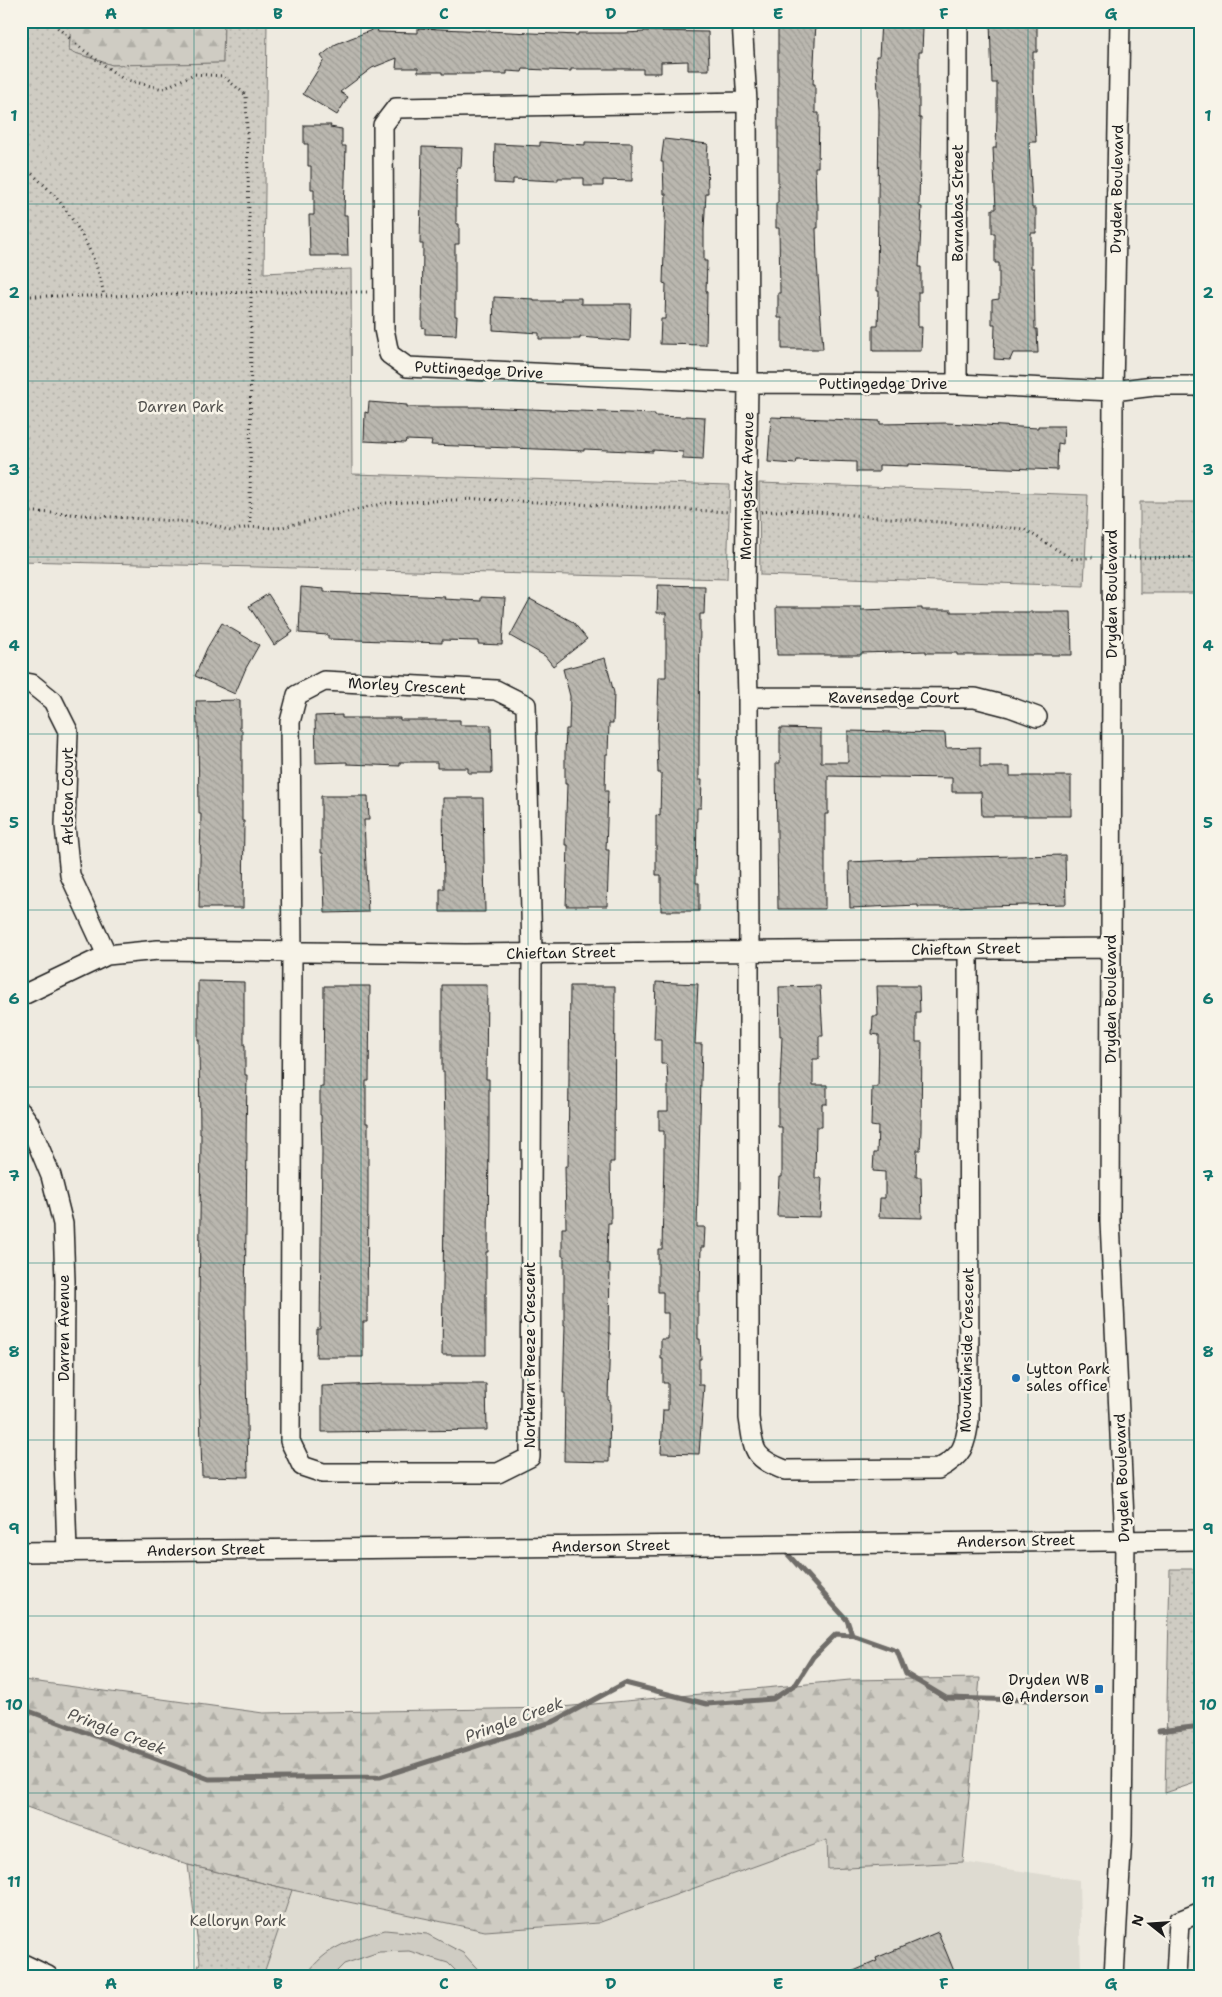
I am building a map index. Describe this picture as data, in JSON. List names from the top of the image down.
{
  "streets": {
    "street": [
      "Dryden Boulevard",
      "Barnabas Street",
      "Puttingedge Drive",
      "Morningstar Avenue",
      "Morley Crescent",
      "Ravensedge Court",
      "Arlston Court",
      "Chieftan Street",
      "Darren Avenue",
      "Mountainside Crescent",
      "Northern Breeze Crescent",
      "Anderson Street"
    ]
  },
  "crossings": [
    ["Dryden Boulevard", "Puttingedge Drive"],
    ["Dryden Boulevard", "Chieftan Street"],
    ["Dryden Boulevard", "Anderson Street"],
    ["Barnabas Street", "Puttingedge Drive"],
    ["Puttingedge Drive", "Morningstar Avenue"],
    ["Morningstar Avenue", "Ravensedge Court"],
    ["Morningstar Avenue", "Chieftan Street"],
    ["Morningstar Avenue", "Mountainside Crescent"],
    ["Morley Crescent", "Chieftan Street"],
    ["Morley Crescent", "Northern Breeze Crescent"],
    ["Arlston Court", "Chieftan Street"],
    ["Chieftan Street", "Mountainside Crescent"],
    ["Chieftan Street", "Northern Breeze Crescent"],
    ["Darren Avenue", "Anderson Street"]
  ],
  "water": ["Pringle Creek"],
  "parks": ["Darren Park", "Kelloryn Park"],
  "places": {
    "other": ["Lytton Park sales office"],
    "transit": ["Dryden WB @ Anderson"]
  },
  "north": "left",
  "grid": {
    "columns": [
      "A",
      "B",
      "C",
      "D",
      "E",
      "F",
      "G"
    ],
    "rows": [
      "1",
      "2",
      "3",
      "4",
      "5",
      "6",
      "7",
      "8",
      "9",
      "10",
      "11"
    ]
  }
}
